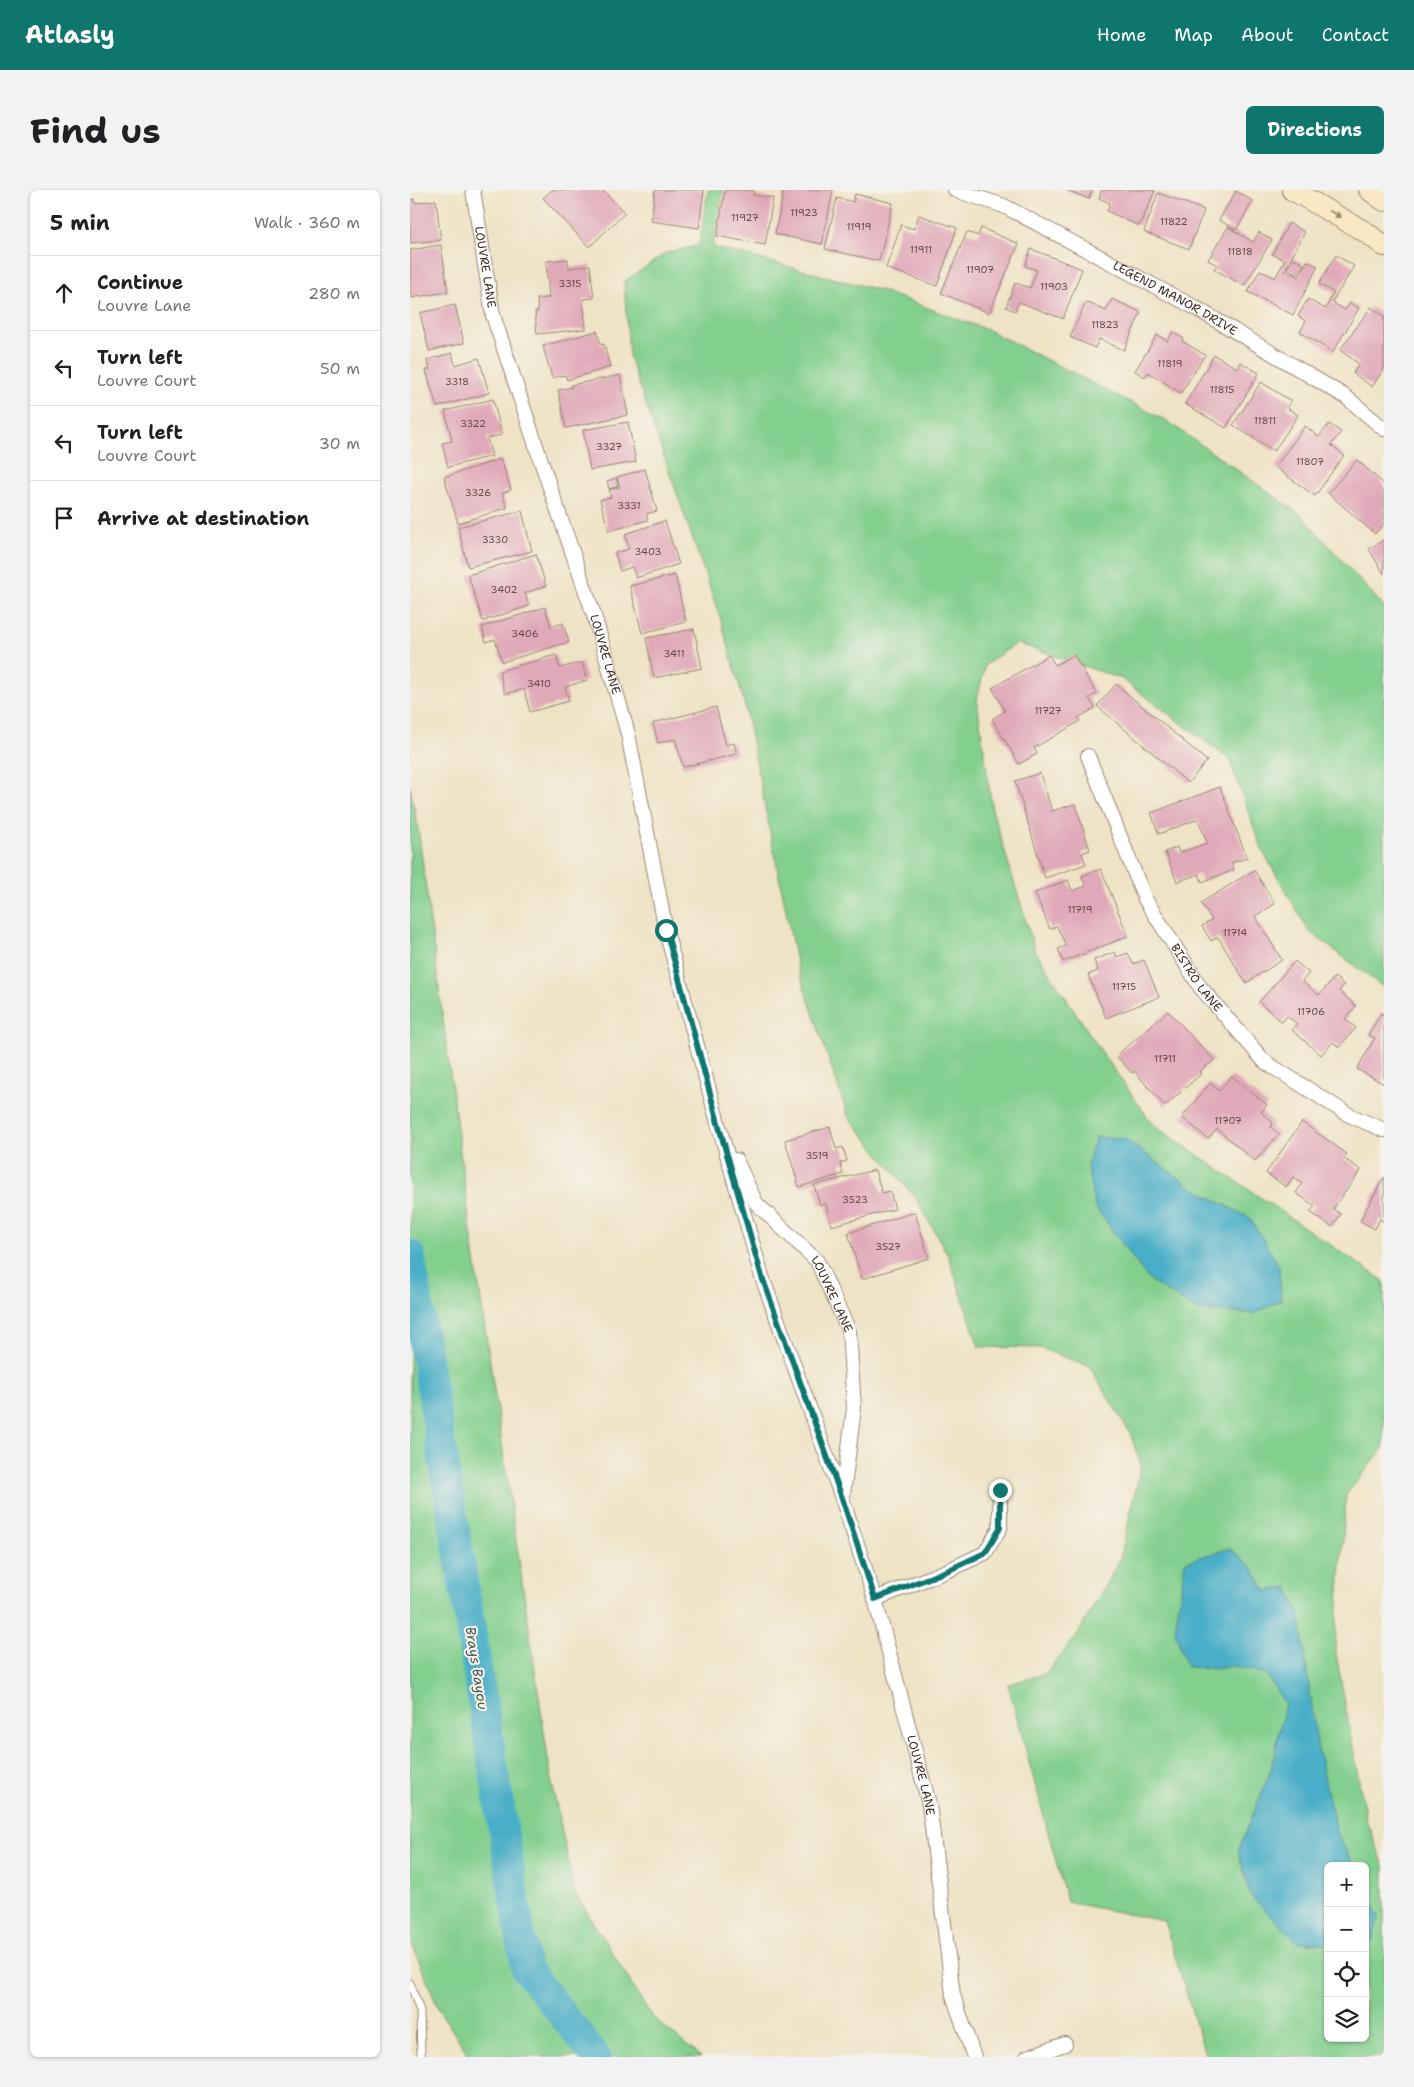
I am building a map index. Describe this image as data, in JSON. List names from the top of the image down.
{
  "streets": {
    "street": ["LOUVRE LANE", "LEGEND MANOR DRIVE", "BISTRO LANE"]
  },
  "water": ["Brays Bayou"],
  "house_numbers": [
    "11923",
    "11927",
    "11822",
    "11919",
    "11911",
    "11818",
    "11907",
    "3315",
    "11903",
    "11823",
    "11819",
    "3318",
    "11815",
    "11811",
    "3322",
    "3327",
    "11807",
    "3326",
    "3331",
    "3330",
    "3403",
    "3402",
    "3406",
    "3411",
    "3410",
    "11727",
    "11719",
    "11714",
    "11715",
    "11706",
    "11711",
    "11707",
    "3519",
    "3523",
    "3527"
  ],
  "page": {
    "header": "Atlasly",
    "nav": [
      "Home",
      "Map",
      "About",
      "Contact"
    ],
    "buttons": "Directions",
    "title": "Find us",
    "heading": ["5 min", "Walk · 360 m"],
    "list": [
      ["Continue", "Louvre Lane", "280 m"],
      ["Turn left", "Louvre Court", "50 m"],
      ["Turn left", "Louvre Court", "30 m"],
      "Arrive at destination"
    ],
    "map_buttons": ["+", "−"]
  }
}
